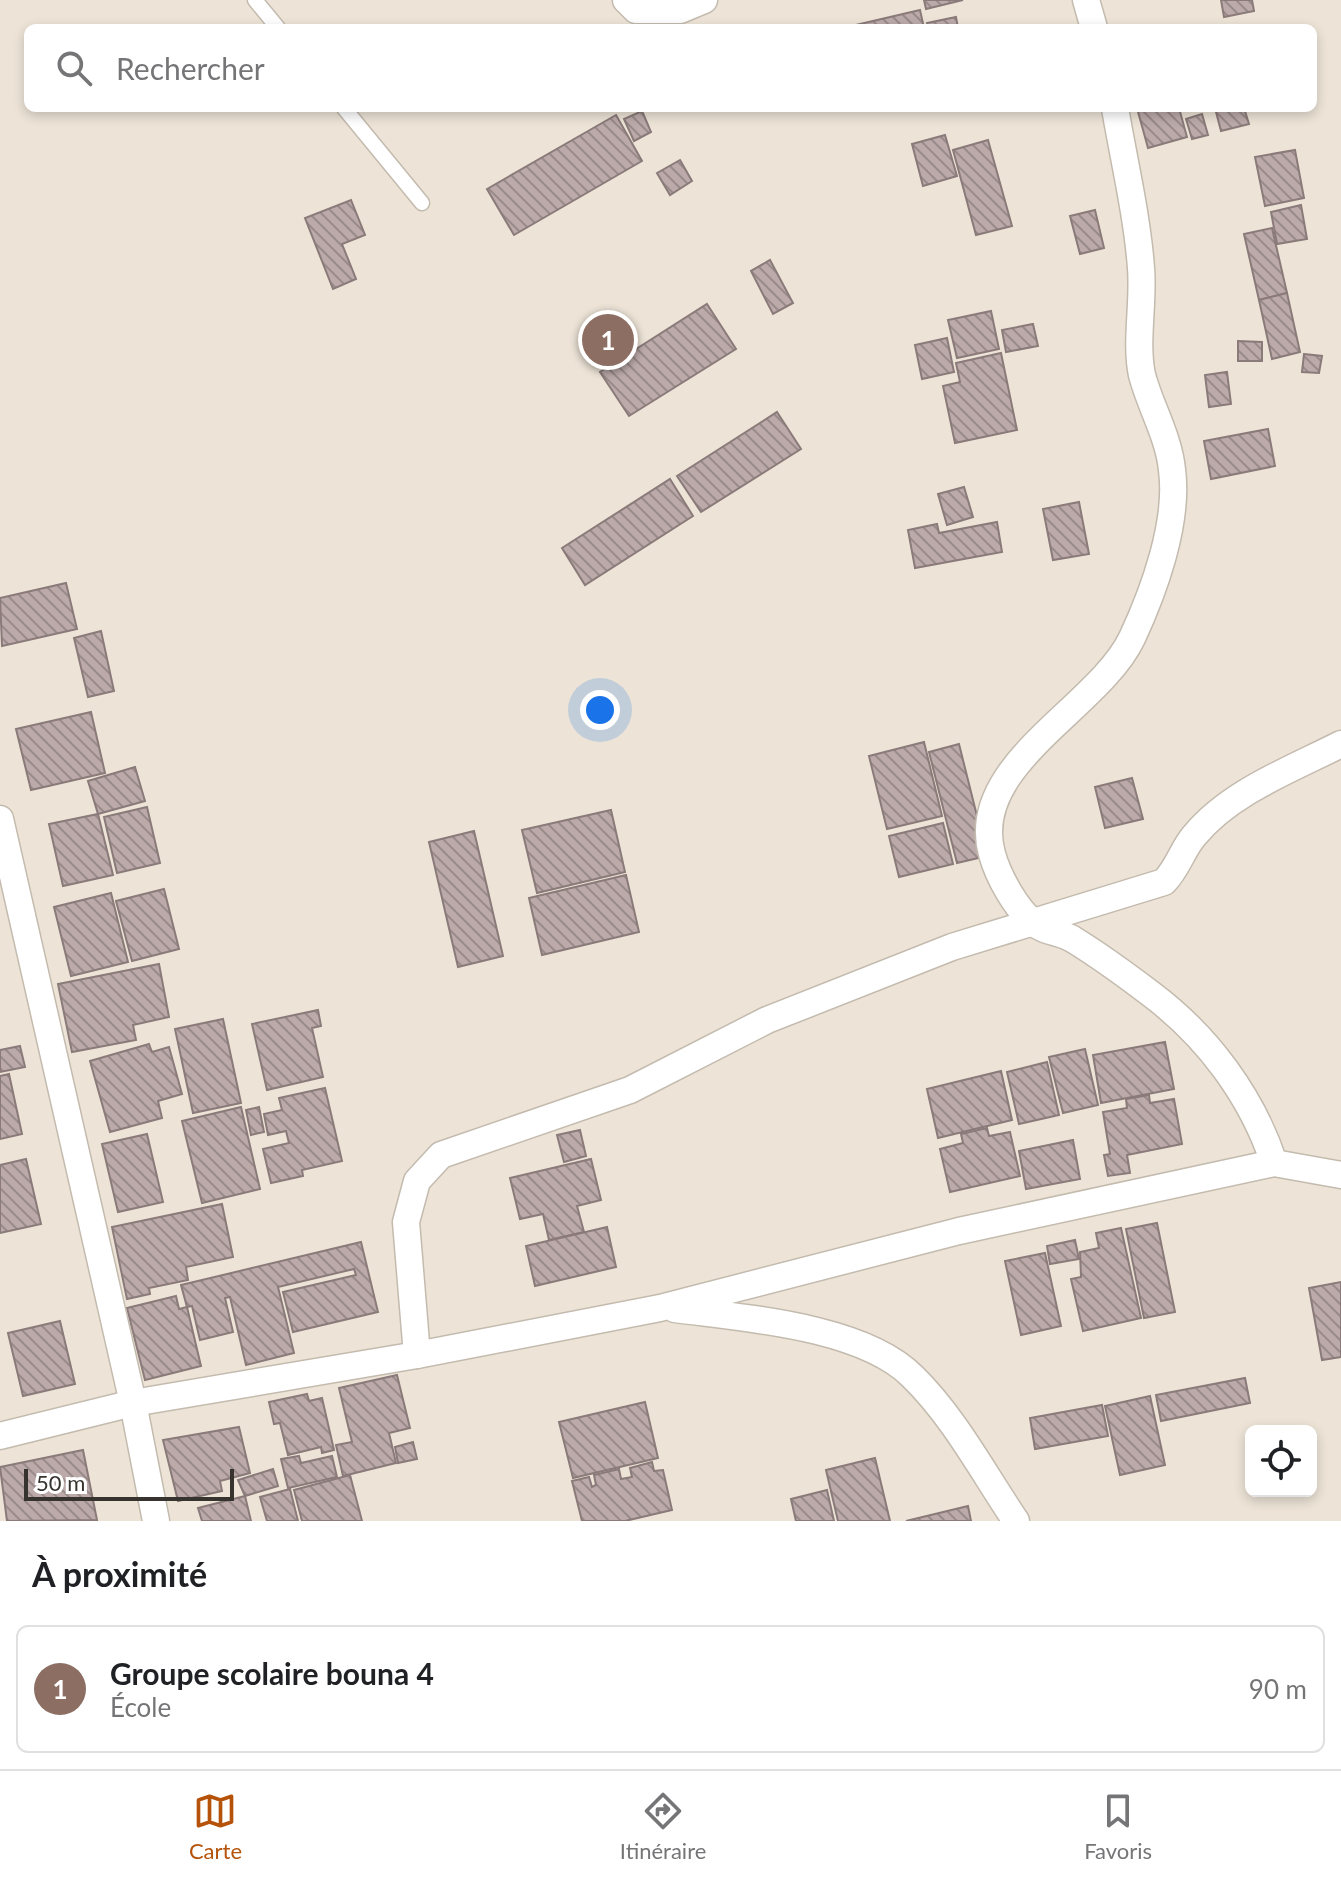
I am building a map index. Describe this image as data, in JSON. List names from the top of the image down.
{
  "scale_bar": "50 m",
  "page": {
    "search": "Rechercher",
    "pins": "1",
    "scale": "50 m",
    "heading": "À proximité",
    "list": [
      {
        "mark": "1",
        "name": "Groupe scolaire bouna 4",
        "note": "École",
        "value": "90 m"
      }
    ],
    "nav": ["Carte", "Itinéraire", "Favoris"]
  }
}
